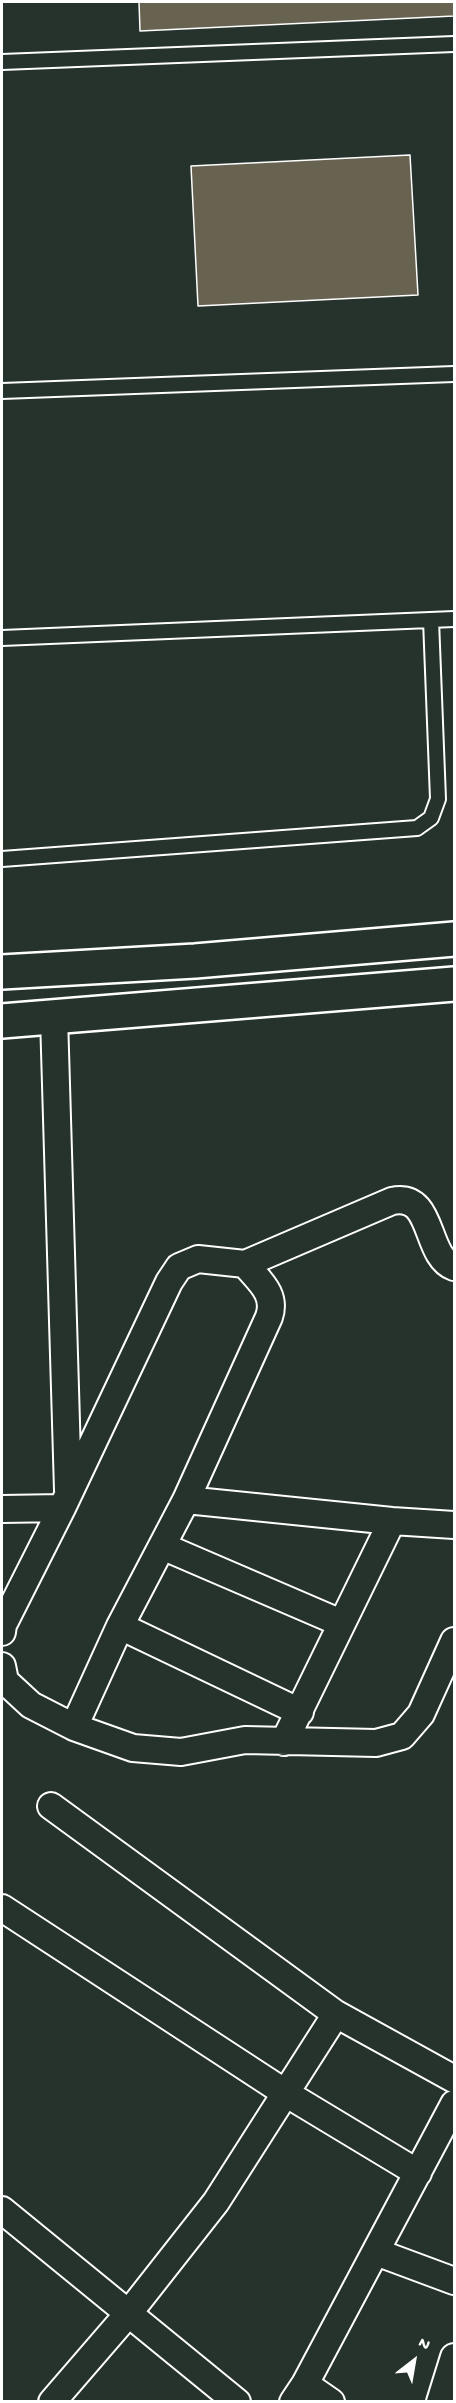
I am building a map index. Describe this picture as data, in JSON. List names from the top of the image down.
{
  "north": "top right"
}
